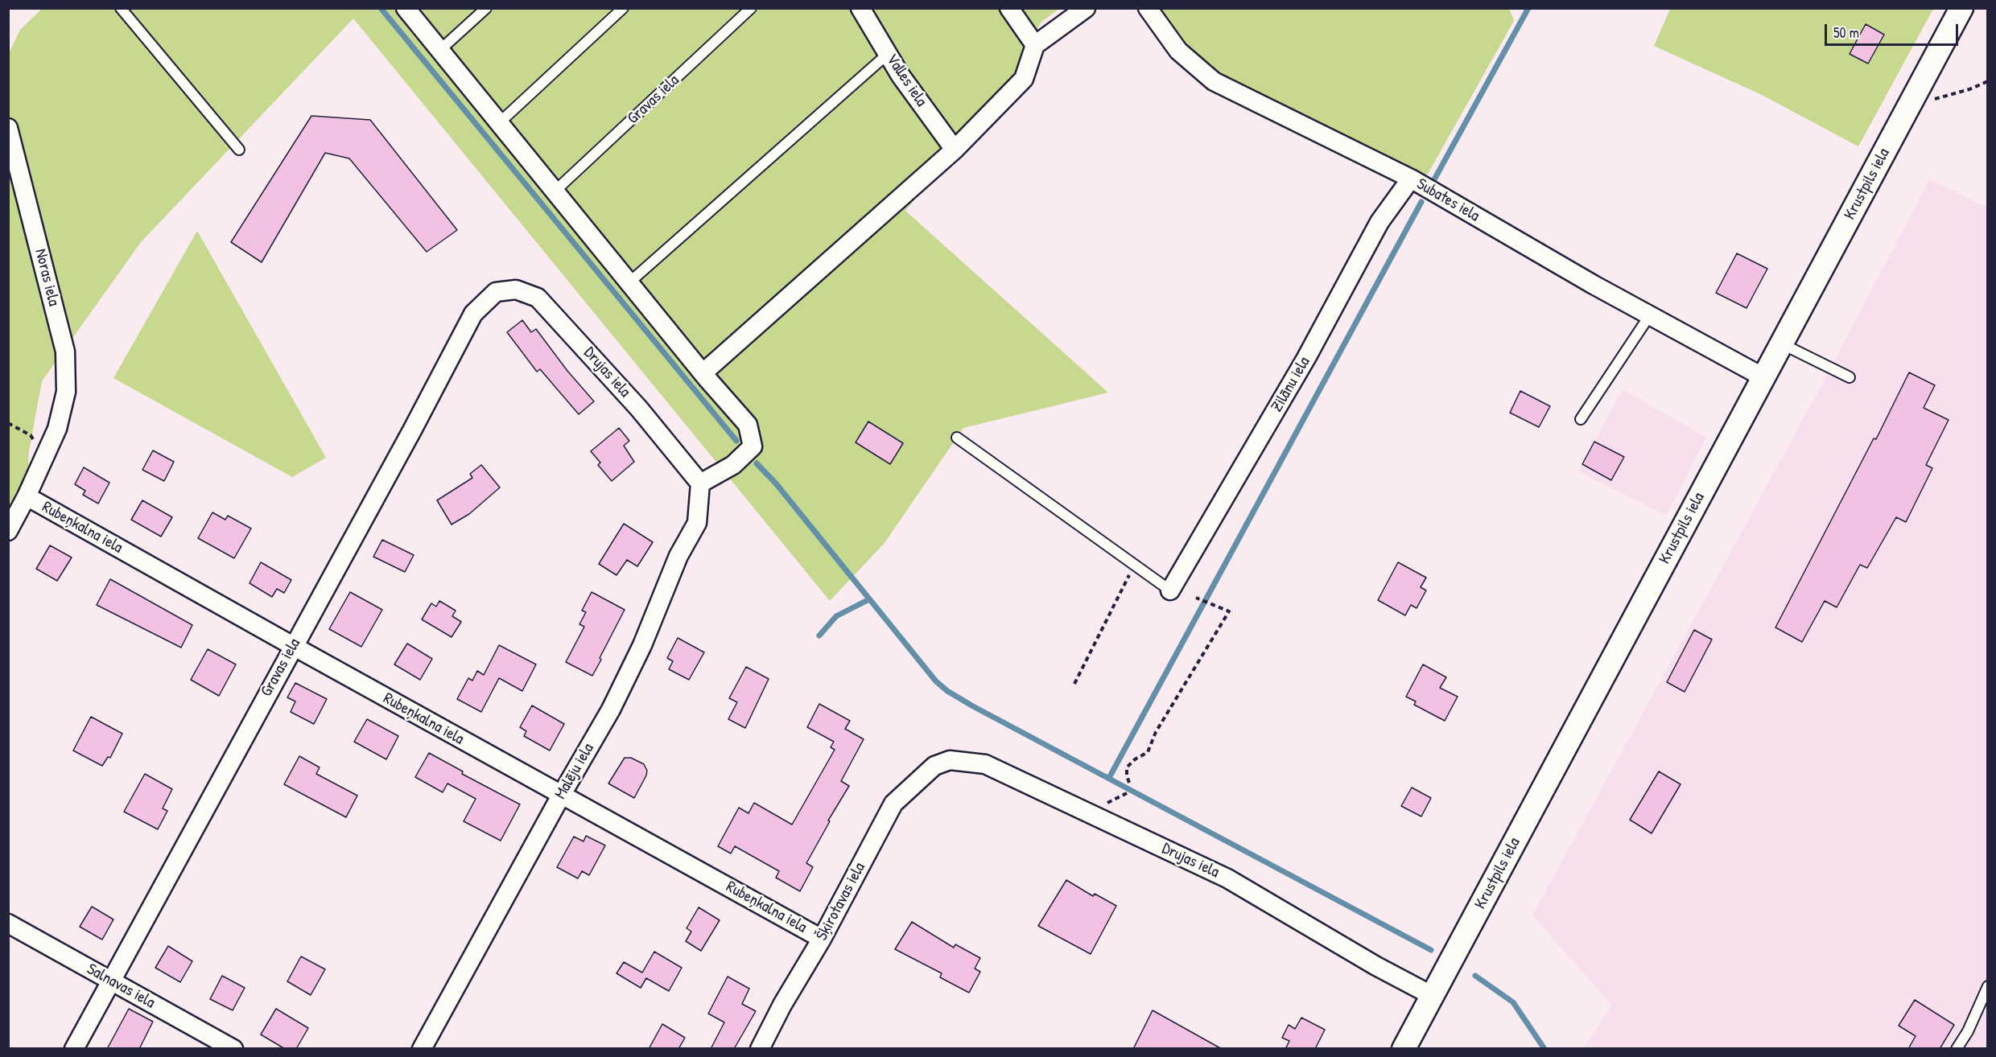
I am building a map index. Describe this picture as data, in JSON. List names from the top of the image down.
{
  "streets": {
    "street": [
      "Valles iela",
      "Gravas iela",
      "Krustpils iela",
      "Subates iela",
      "Noras iela",
      "Drujas iela",
      "Zilānu iela",
      "Rubeņkalna iela",
      "Malēju iela",
      "Šķirotavas iela",
      "Salnavas iela"
    ]
  },
  "crossings": [
    ["Gravas iela", "Drujas iela"],
    ["Gravas iela", "Rubeņkalna iela"],
    ["Gravas iela", "Salnavas iela"],
    ["Krustpils iela", "Subates iela"],
    ["Krustpils iela", "Drujas iela"],
    ["Subates iela", "Zilānu iela"],
    ["Noras iela", "Rubeņkalna iela"],
    ["Drujas iela", "Malēju iela"],
    ["Drujas iela", "Šķirotavas iela"],
    ["Rubeņkalna iela", "Malēju iela"],
    ["Rubeņkalna iela", "Šķirotavas iela"]
  ],
  "scale_bar": "50 m"
}
